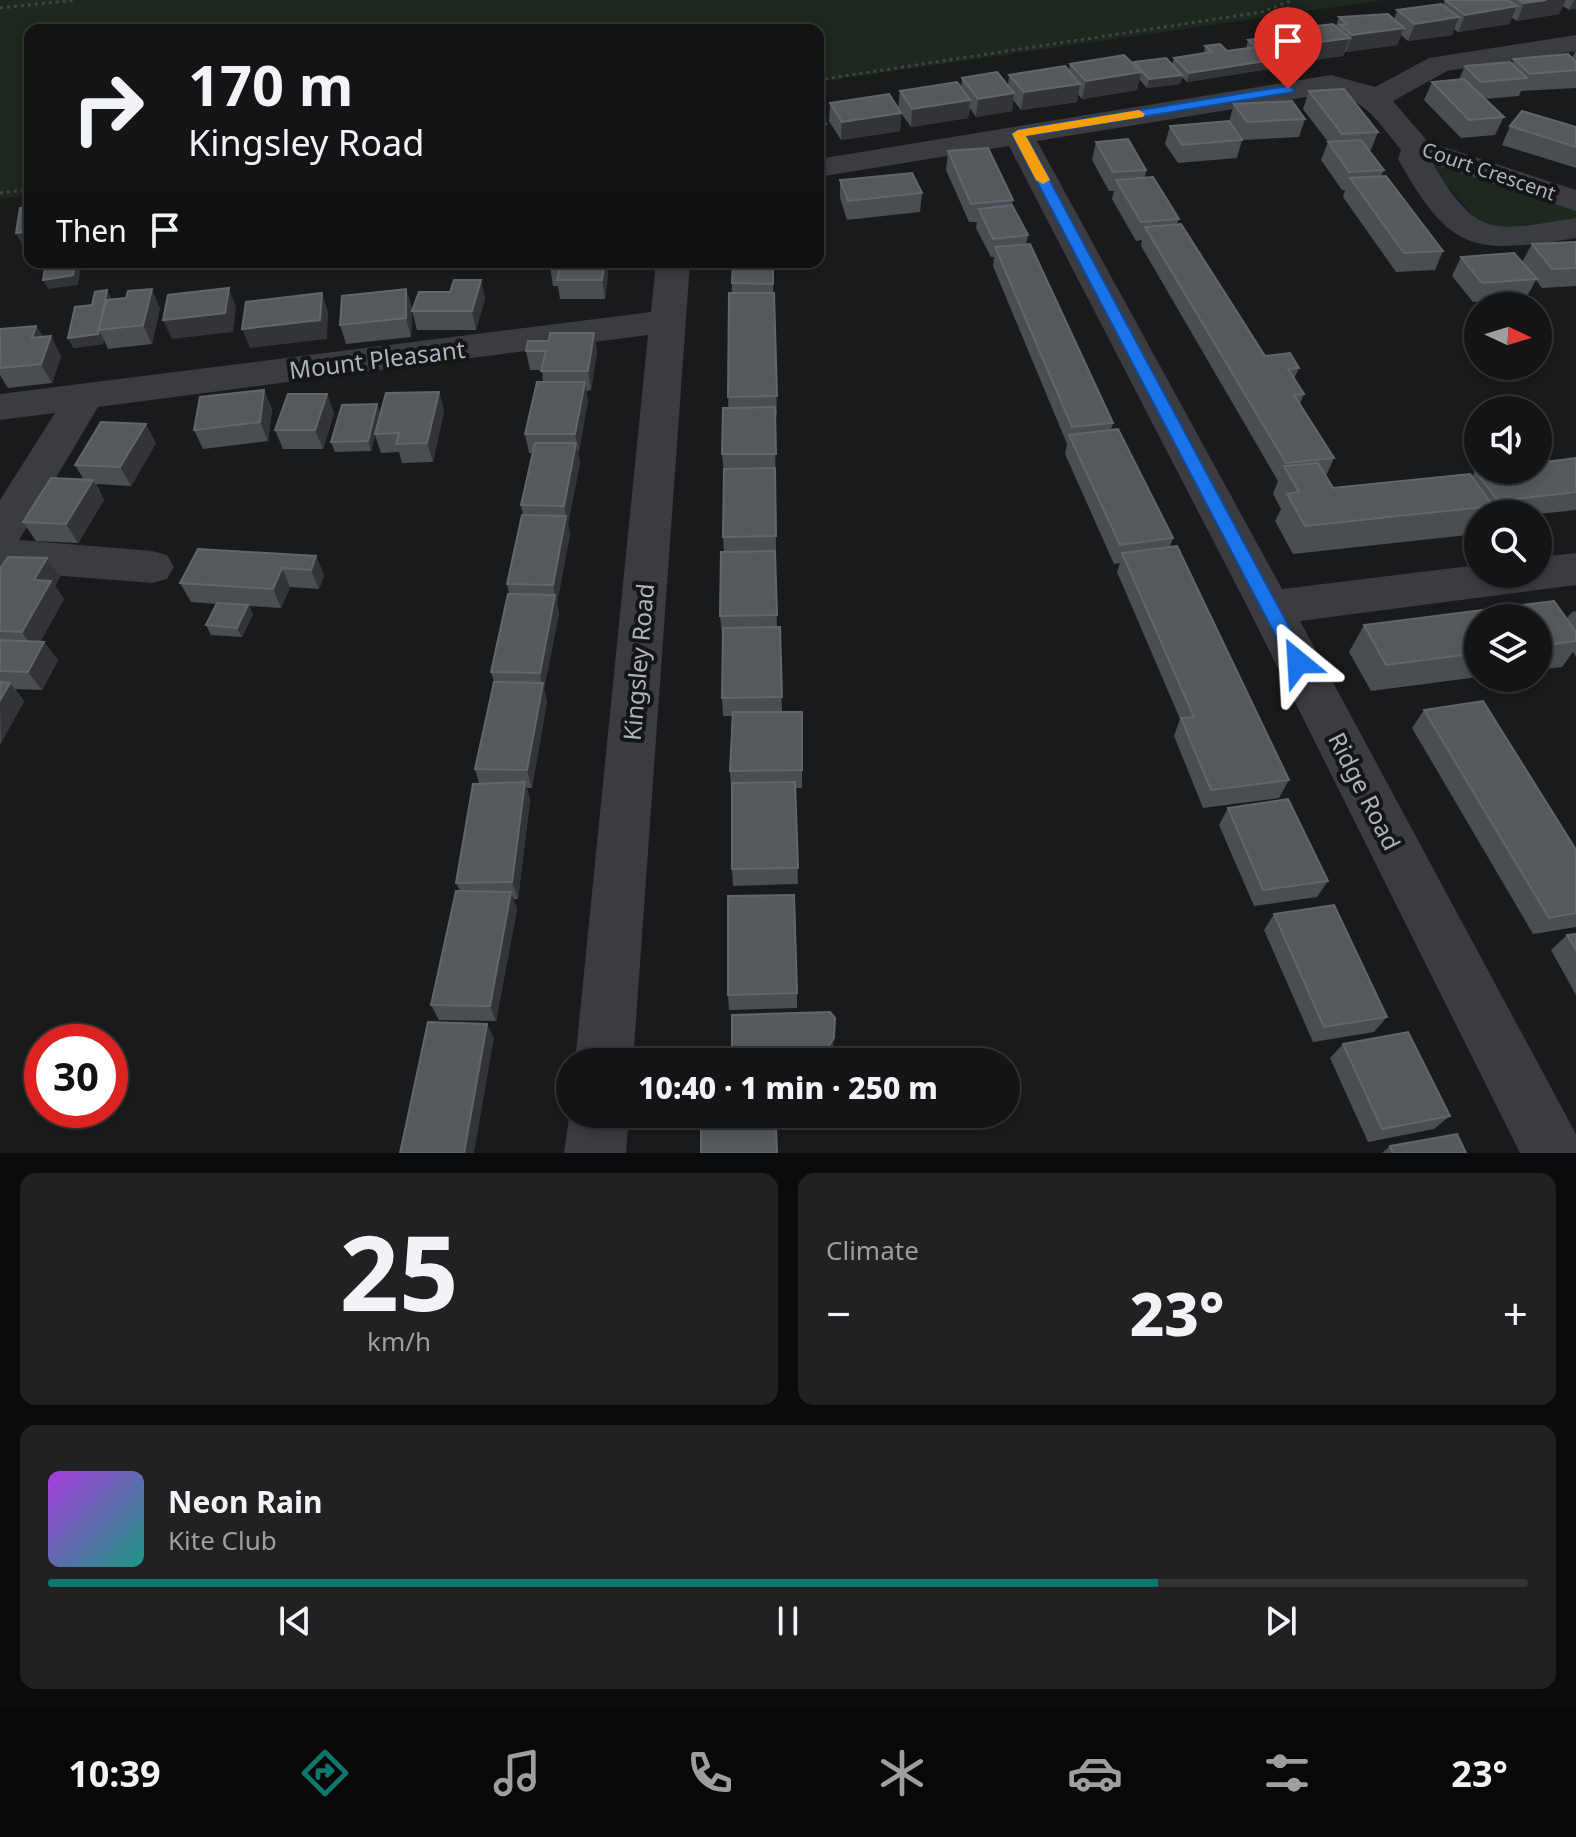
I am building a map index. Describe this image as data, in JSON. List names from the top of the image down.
{
  "streets": {
    "street": [
      "Court Crescent",
      "Mount Pleasant",
      "Kingsley Road",
      "Ridge Road"
    ]
  },
  "crossings": [
    ["Mount Pleasant", "Kingsley Road"]
  ],
  "north": "right",
  "page": {
    "turn": ["170 m", "Kingsley Road"],
    "then": "Then",
    "limit": "30",
    "trip": "10:40 · 1 min · 250 m",
    "tile": [
      ["25", "km/h"],
      "Climate"
    ],
    "heat": ["−", "23°", "+"],
    "song": ["Neon Rain", "Kite Club"],
    "tabs": ["10:39", "23°"]
  }
}
